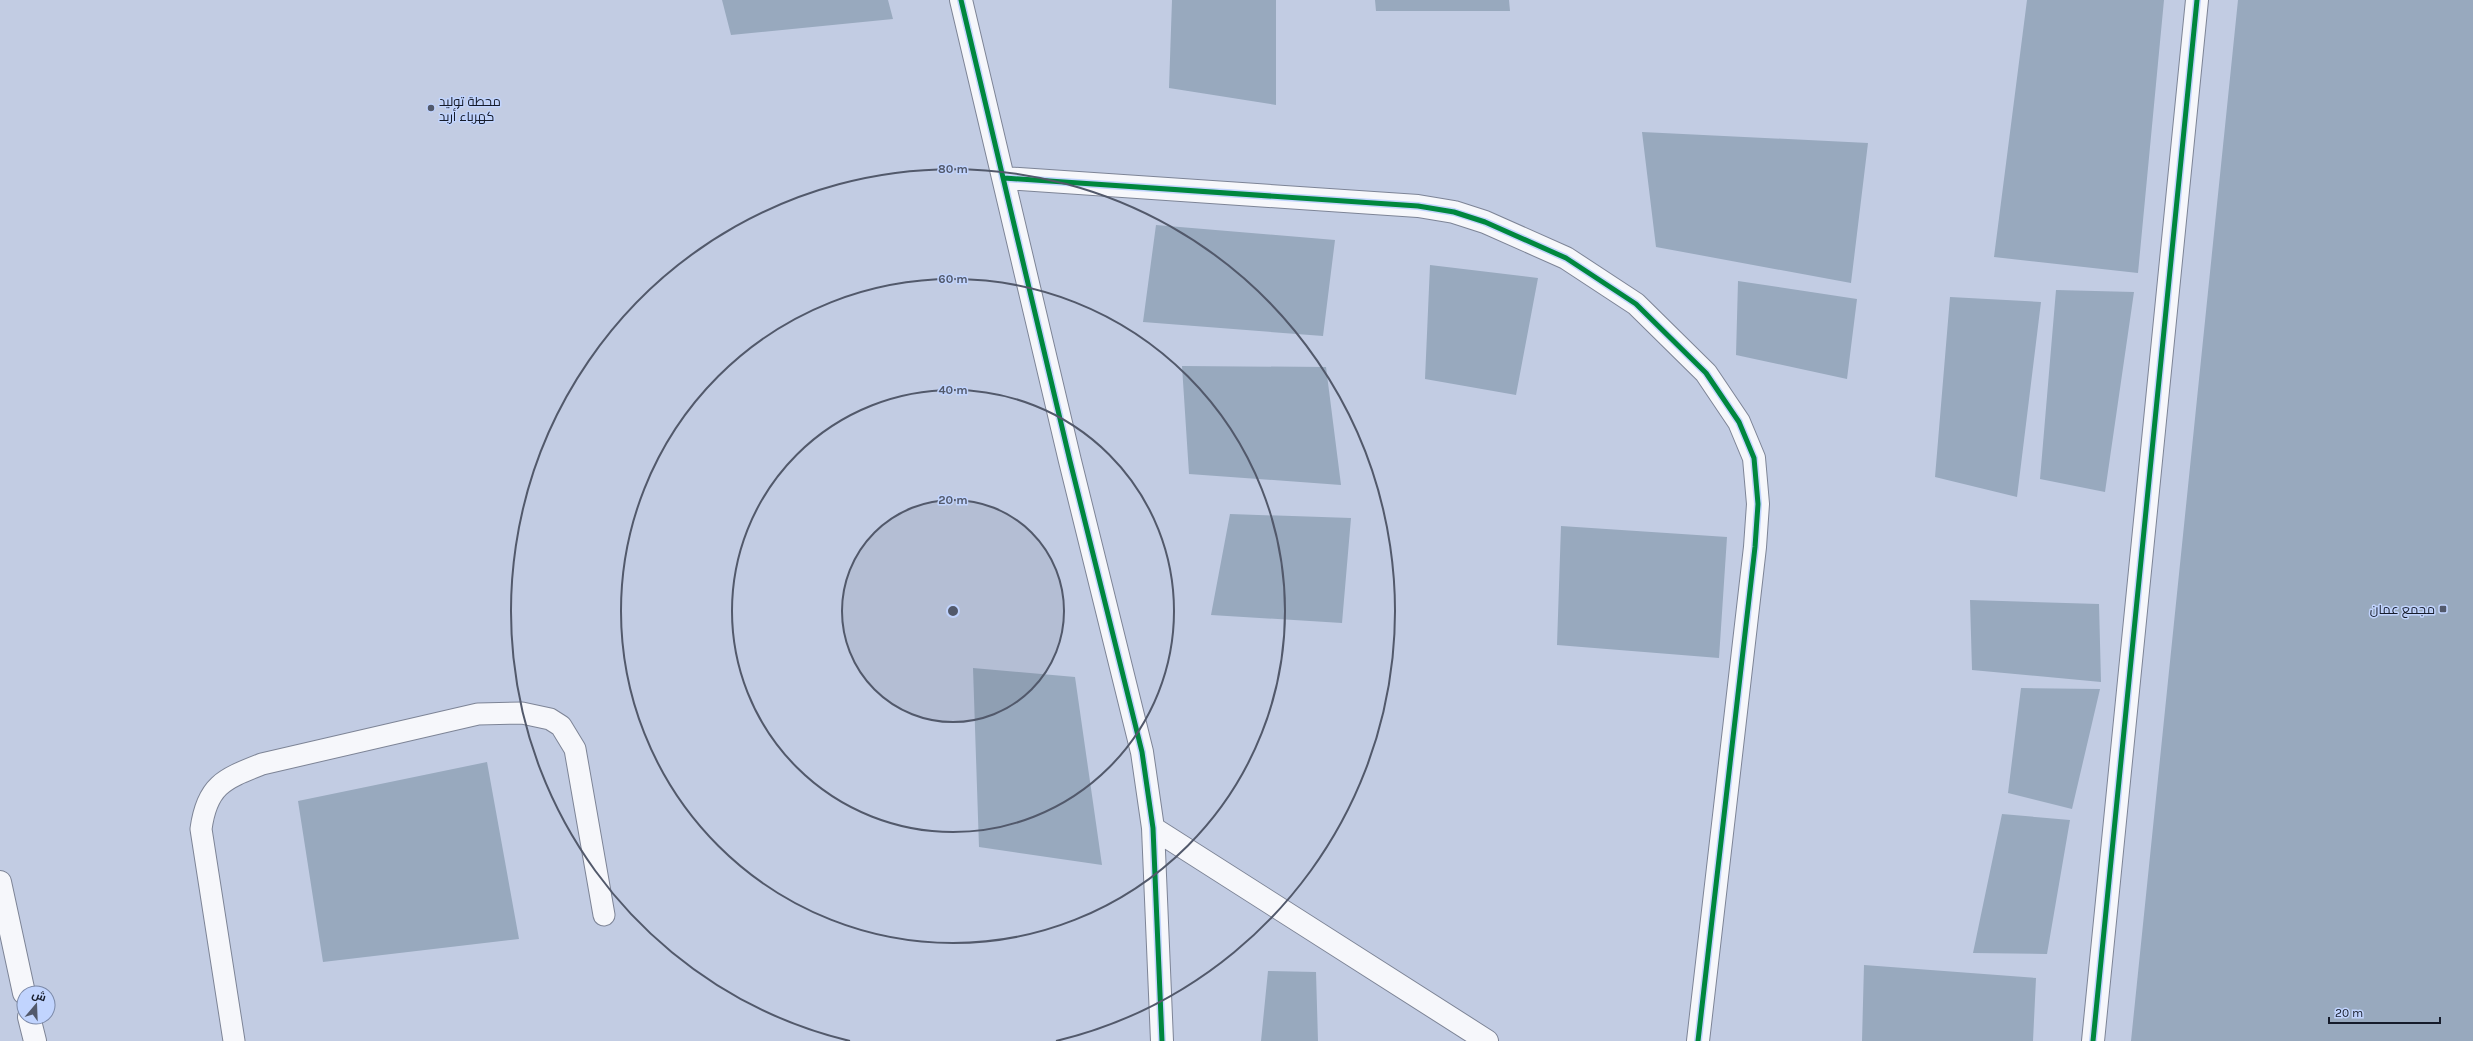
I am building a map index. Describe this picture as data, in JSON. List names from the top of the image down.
{
  "places": {
    "other": ["محطة توليد كهرباء أربد"],
    "transit": ["مجمع عمان"]
  },
  "scale_bar": "20 m",
  "north": "top",
  "rings": [
    "80 m",
    "60 m",
    "40 m",
    "20 m"
  ]
}
